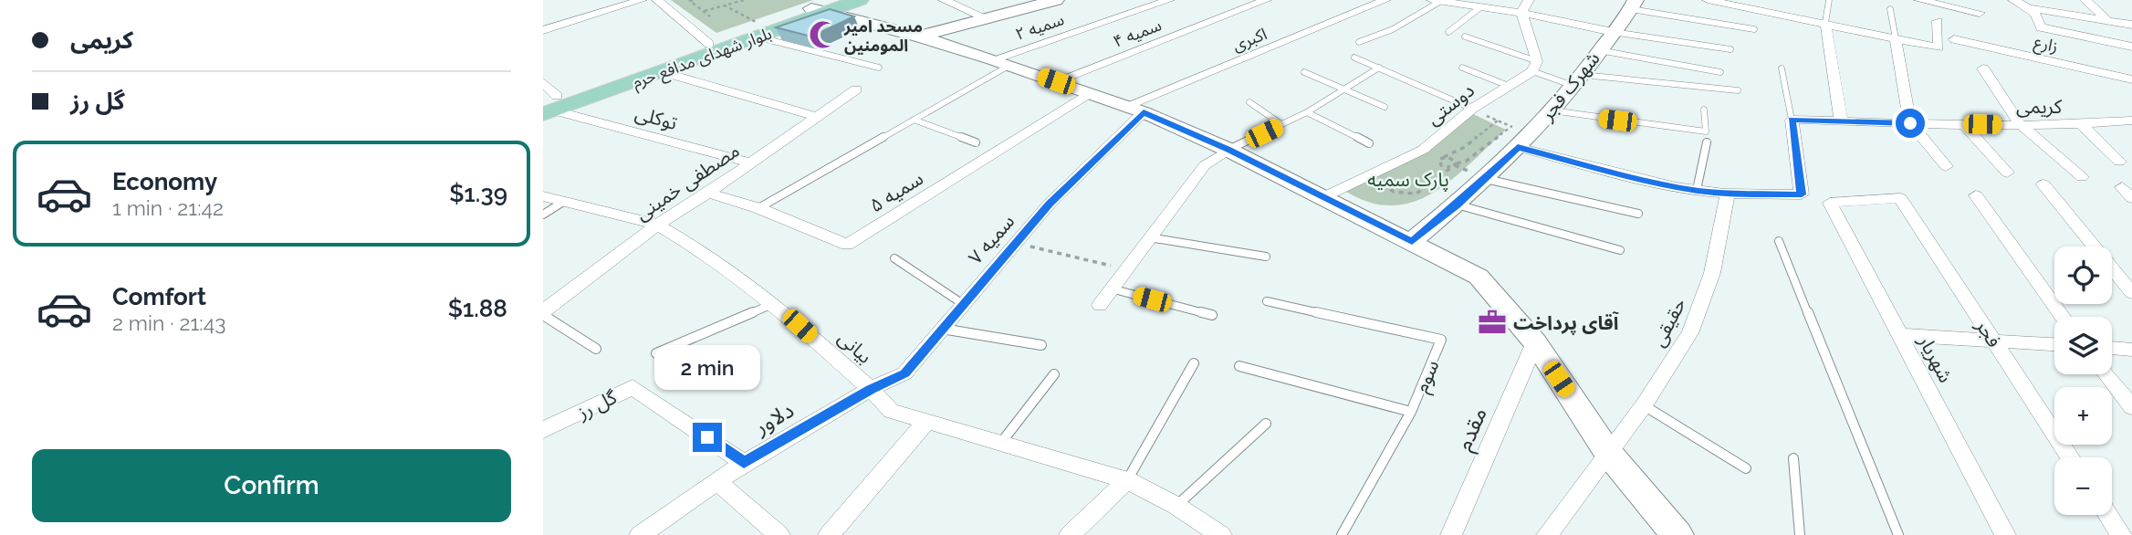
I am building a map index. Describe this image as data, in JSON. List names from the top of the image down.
{
  "streets": {
    "main road": ["بلوار شهدای مدافع حرم"],
    "street": [
      "سمیه ۲",
      "سمیه ۴",
      "اکبری",
      "زارع",
      "شهرک فجر",
      "دوستی",
      "کریمی",
      "توکلی",
      "مصطفی خمینی",
      "سمیه ۵",
      "سمیه ۷",
      "حقیقی",
      "فجر",
      "بیانی",
      "شهریار",
      "گل رز",
      "دلاور",
      "مقدم"
    ],
    "lane": ["سوم"]
  },
  "crossings": [
    ["بلوار شهدای مدافع حرم", "توکلی"],
    ["توکلی", "مصطفی خمینی"],
    ["مصطفی خمینی", "سمیه ۵"],
    ["مصطفی خمینی", "بیانی"],
    ["سمیه ۷", "بیانی"],
    ["سمیه ۷", "دلاور"],
    ["فجر", "شهریار"],
    ["بیانی", "دلاور"],
    ["گل رز", "دلاور"]
  ],
  "parks": ["پارک سمیه"],
  "places": {
    "mosque": ["مسحد امیر المومنین"],
    "office": ["آقای پرداخت"]
  },
  "page": {
    "banner": ["کریمی", "گل رز"],
    "list": [
      {
        "name": "Economy",
        "note": "1 min · 21:42",
        "value": "$1.39"
      },
      {
        "name": "Comfort",
        "note": "2 min · 21:43",
        "value": "$1.88"
      }
    ],
    "map_buttons": ["+", "−"],
    "bubble": "2 min",
    "buttons": "Confirm"
  }
}
